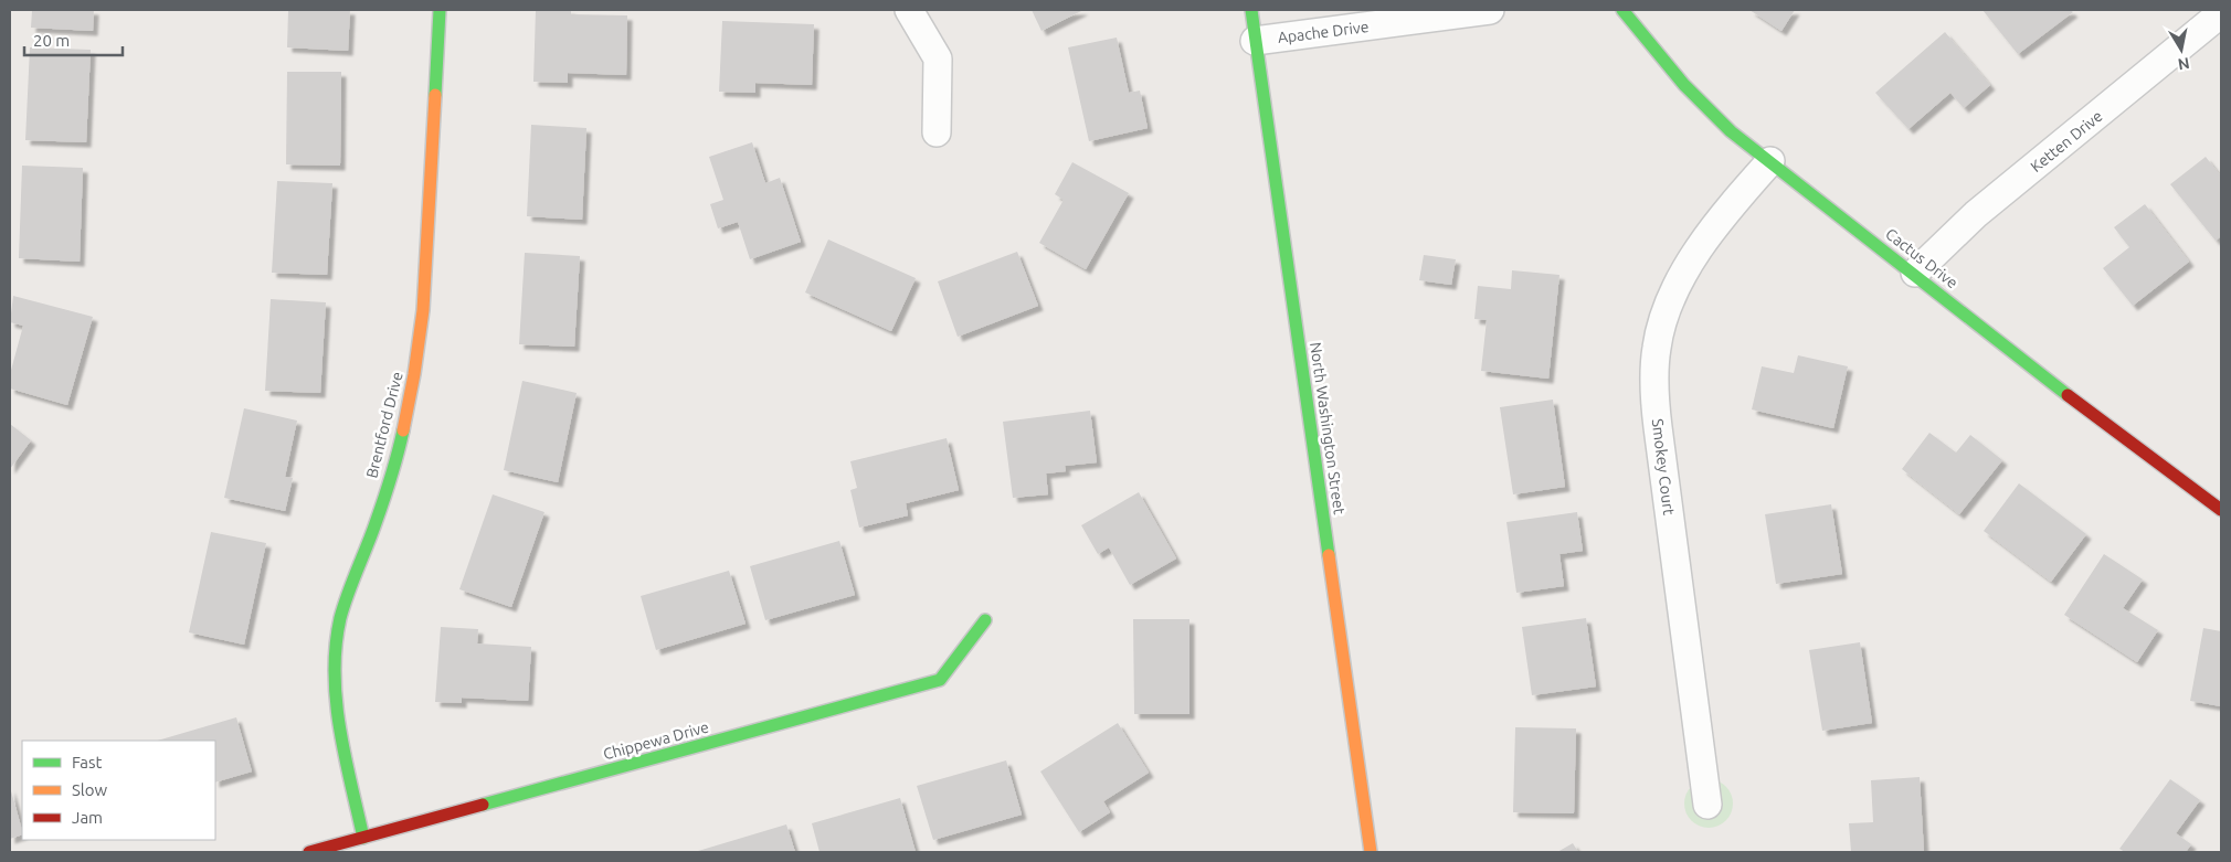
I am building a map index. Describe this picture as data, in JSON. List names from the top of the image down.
{
  "streets": {
    "street": [
      "Apache Drive",
      "Ketten Drive",
      "Cactus Drive",
      "Brentford Drive",
      "North Washington Street",
      "Smokey Court",
      "Chippewa Drive"
    ]
  },
  "crossings": [
    ["Apache Drive", "North Washington Street"],
    ["Ketten Drive", "Cactus Drive"],
    ["Cactus Drive", "Smokey Court"],
    ["Brentford Drive", "Chippewa Drive"]
  ],
  "legend": ["Fast", "Slow", "Jam"],
  "scale_bar": "20 m",
  "north": "bottom"
}
